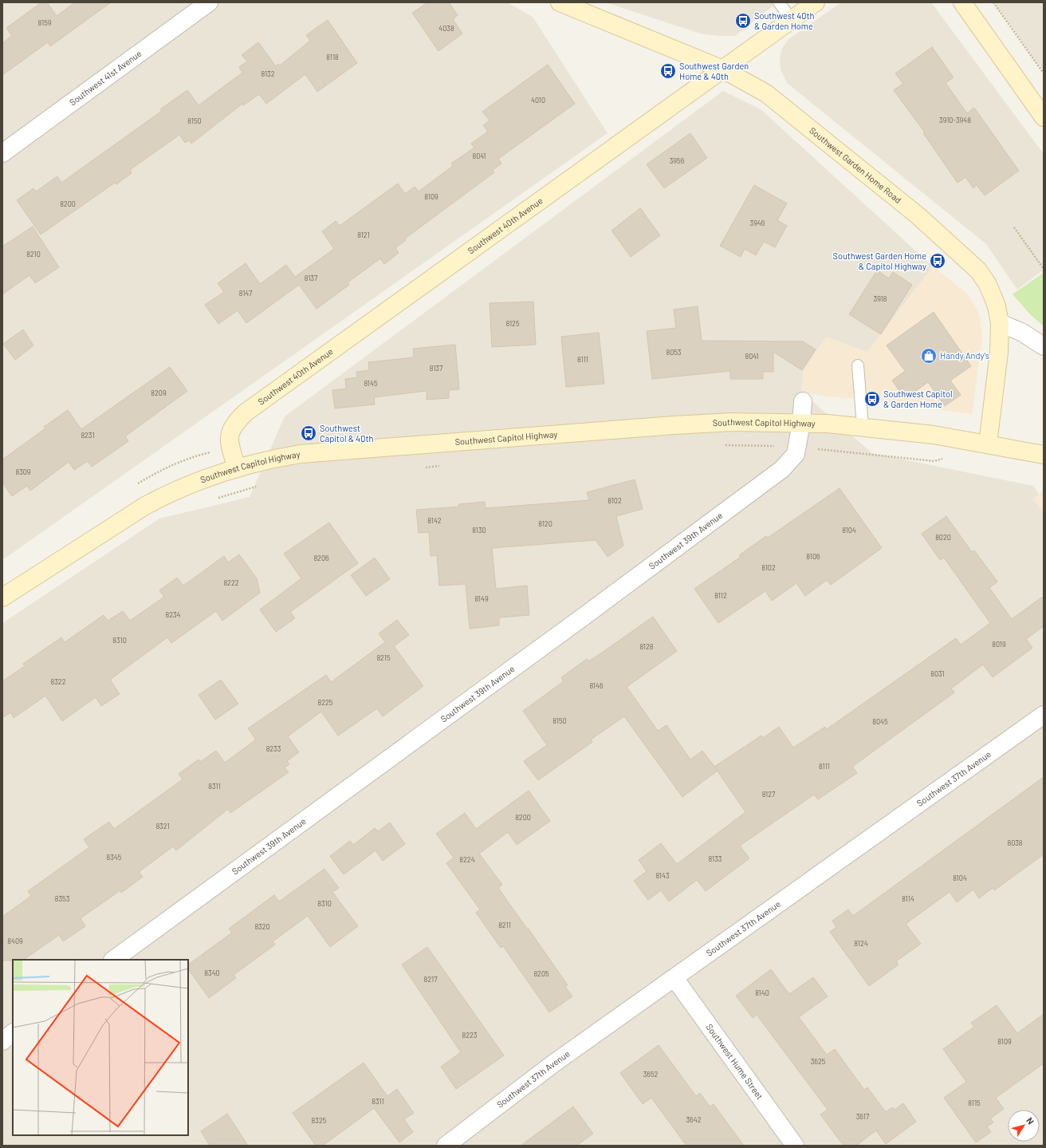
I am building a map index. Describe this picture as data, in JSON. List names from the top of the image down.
{
  "streets": {
    "street": [
      "Southwest 41st Avenue",
      "Southwest Garden Home Road",
      "Southwest 40th Avenue",
      "Southwest Capitol Highway",
      "Southwest 39th Avenue",
      "Southwest 37th Avenue",
      "Southwest Hume Street"
    ]
  },
  "crossings": [
    ["Southwest Garden Home Road", "Southwest 40th Avenue"],
    ["Southwest Garden Home Road", "Southwest Capitol Highway"],
    ["Southwest 40th Avenue", "Southwest Capitol Highway"],
    ["Southwest Capitol Highway", "Southwest 39th Avenue"],
    ["Southwest 37th Avenue", "Southwest Hume Street"]
  ],
  "places": {
    "bus stop": [
      "Southwest 40th & Garden Home",
      "Southwest Garden Home & 40th",
      "Southwest Garden Home & Capitol Highway",
      "Southwest Capitol & Garden Home",
      "Southwest Capitol & 40th"
    ],
    "shop": ["Handy Andy's"]
  },
  "house_numbers": [
    "8159",
    "4038",
    "8118",
    "8132",
    "4010",
    "3910-3948",
    "8150",
    "8041",
    "3956",
    "8109",
    "8200",
    "3946",
    "8121",
    "8210",
    "8137",
    "8147",
    "3918",
    "8125",
    "8053",
    "8041",
    "8111",
    "8137",
    "8145",
    "8209",
    "8231",
    "8309",
    "8102",
    "8142",
    "8120",
    "8130",
    "8104",
    "8020",
    "8106",
    "8206",
    "8102",
    "8222",
    "8112",
    "8149",
    "8234",
    "8310",
    "8019",
    "8128",
    "8215",
    "8031",
    "8322",
    "8146",
    "8225",
    "8150",
    "8045",
    "8233",
    "8111",
    "8311",
    "8127",
    "8200",
    "8321",
    "8038",
    "8345",
    "8133",
    "8224",
    "8143",
    "8104",
    "8353",
    "8114",
    "8310",
    "8211",
    "8320",
    "8409",
    "8124",
    "8340",
    "8205",
    "8217",
    "8140",
    "8223",
    "8109",
    "3625",
    "3652",
    "8311",
    "8115",
    "3617",
    "3642",
    "8325"
  ],
  "north": "top right"
}
